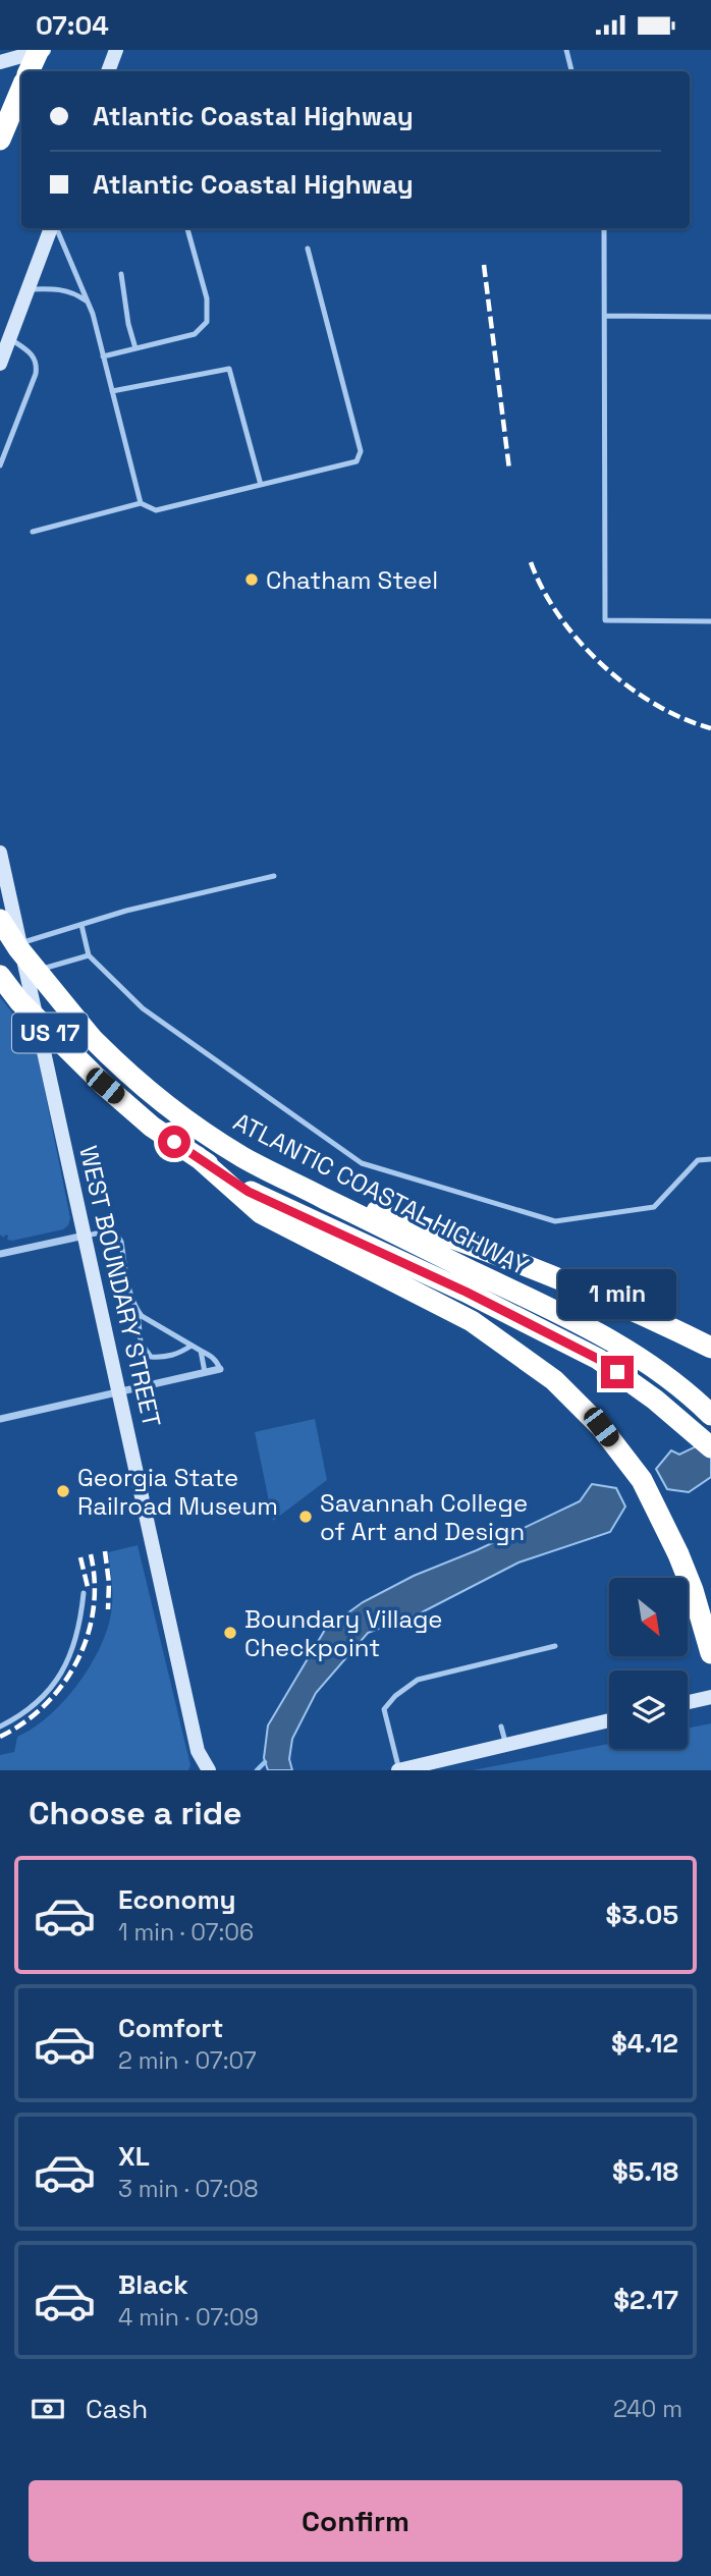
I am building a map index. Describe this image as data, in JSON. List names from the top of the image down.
{
  "streets": {
    "highway": ["US 17", "ATLANTIC COASTAL HIGHWAY"],
    "main road": ["WEST BOUNDARY STREET"]
  },
  "crossings": [
    ["ATLANTIC COASTAL HIGHWAY", "WEST BOUNDARY STREET"]
  ],
  "places": [
    "Chatham Steel",
    "Georgia State Railroad Museum",
    "Savannah College of Art and Design",
    "Boundary Village Checkpoint"
  ],
  "north": "bottom right",
  "page": {
    "status": "07:04",
    "banner": ["Atlantic Coastal Highway", "Atlantic Coastal Highway"],
    "bubble": "1 min",
    "heading": "Choose a ride",
    "list": [
      {
        "name": "Economy",
        "note": "1 min · 07:06",
        "value": "$3.05"
      },
      {
        "name": "Comfort",
        "note": "2 min · 07:07",
        "value": "$4.12"
      },
      {
        "name": "XL",
        "note": "3 min · 07:08",
        "value": "$5.18"
      },
      {
        "name": "Black",
        "note": "4 min · 07:09",
        "value": "$2.17"
      }
    ],
    "pay": ["Cash", "240 m"],
    "buttons": "Confirm"
  }
}
